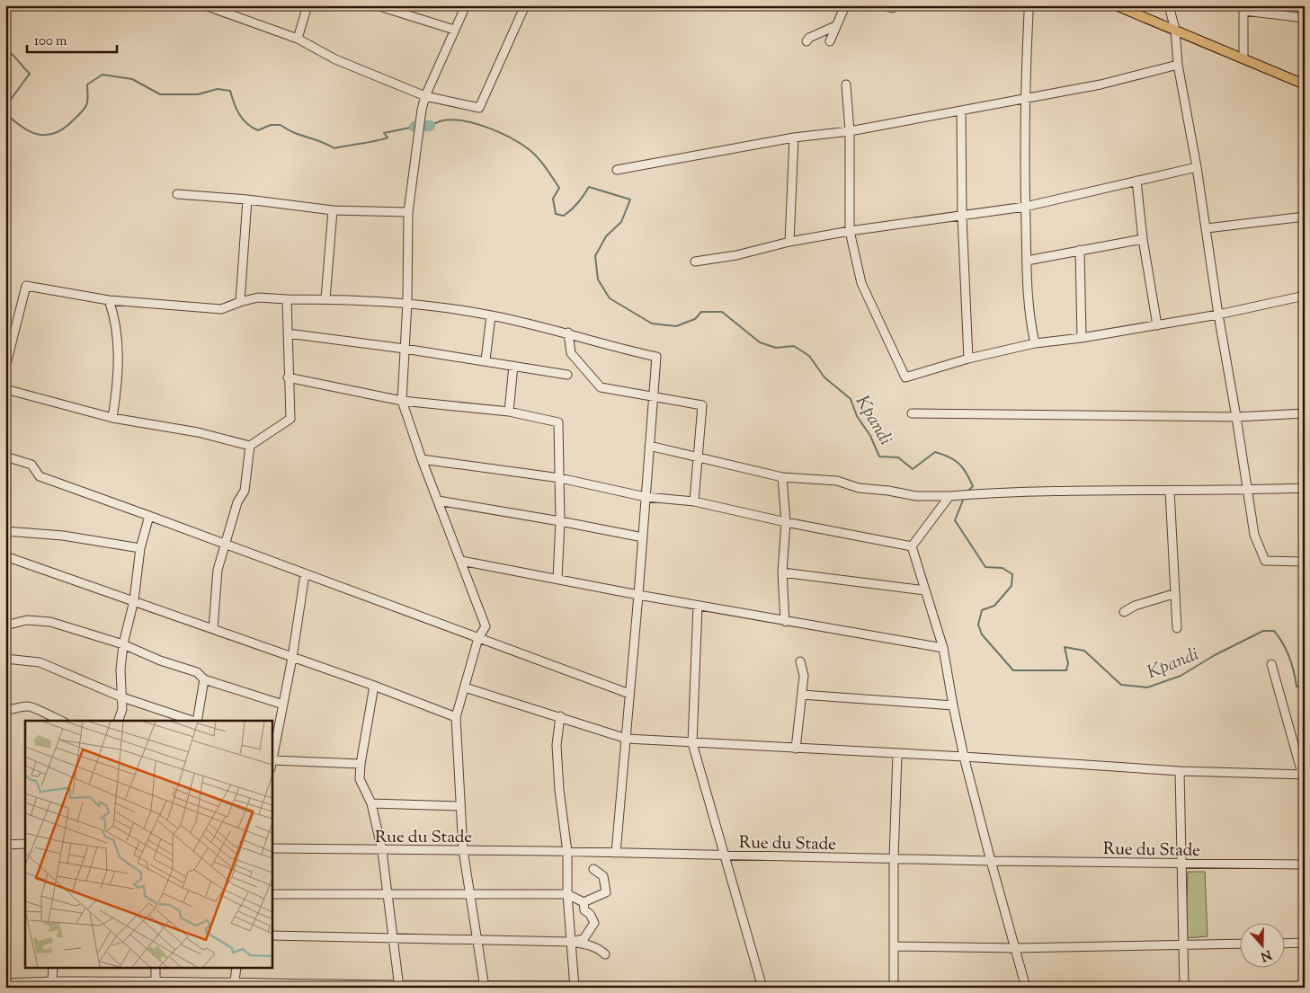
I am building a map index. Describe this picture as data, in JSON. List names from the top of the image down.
{
  "streets": {
    "street": ["Rue du Stade"]
  },
  "water": ["Kpandi"],
  "scale_bar": "100 m",
  "north": "bottom"
}
